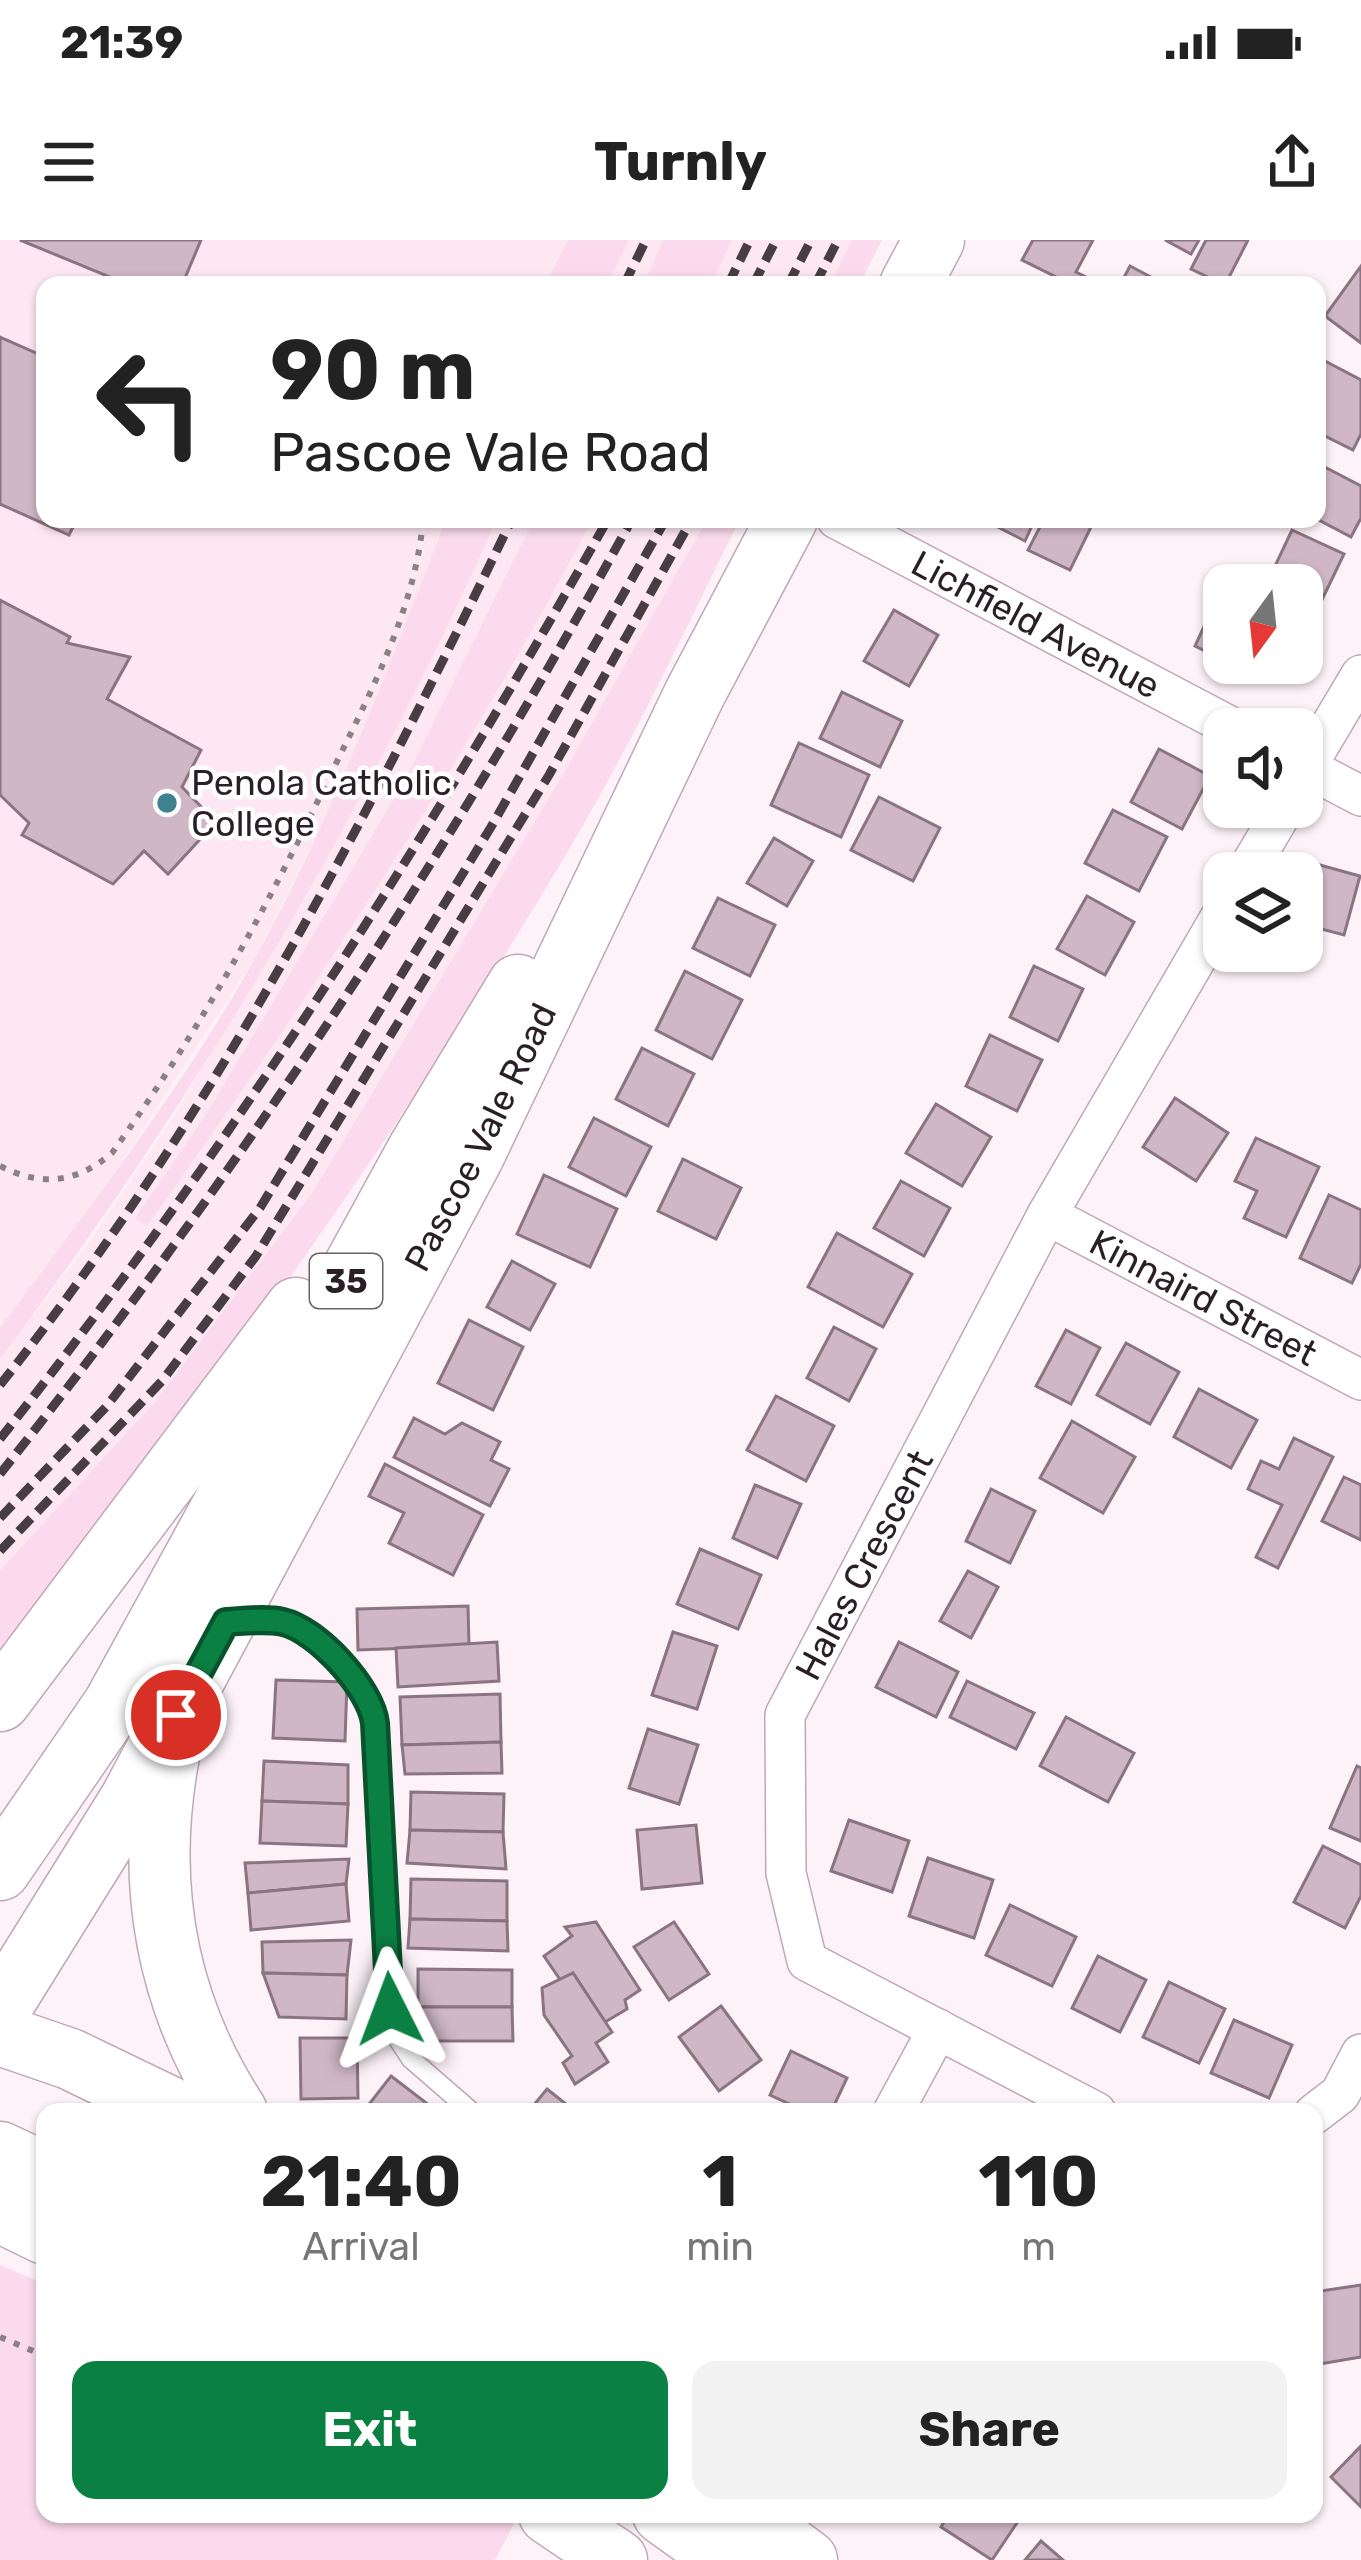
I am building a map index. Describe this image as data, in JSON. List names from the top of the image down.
{
  "streets": {
    "main road": ["Pascoe Vale Road", "35"],
    "street": ["Lichfield Avenue", "Kinnaird Street", "Hales Crescent"]
  },
  "crossings": [
    ["Kinnaird Street", "Hales Crescent"]
  ],
  "places": ["Penola Catholic College"],
  "north": "bottom",
  "page": {
    "status": "21:39",
    "header": "Turnly",
    "turn": ["90 m", "Pascoe Vale Road"],
    "eta": [
      "21:40",
      "Arrival",
      "1",
      "min",
      "110",
      "m"
    ],
    "buttons": ["Exit", "Share"]
  }
}
